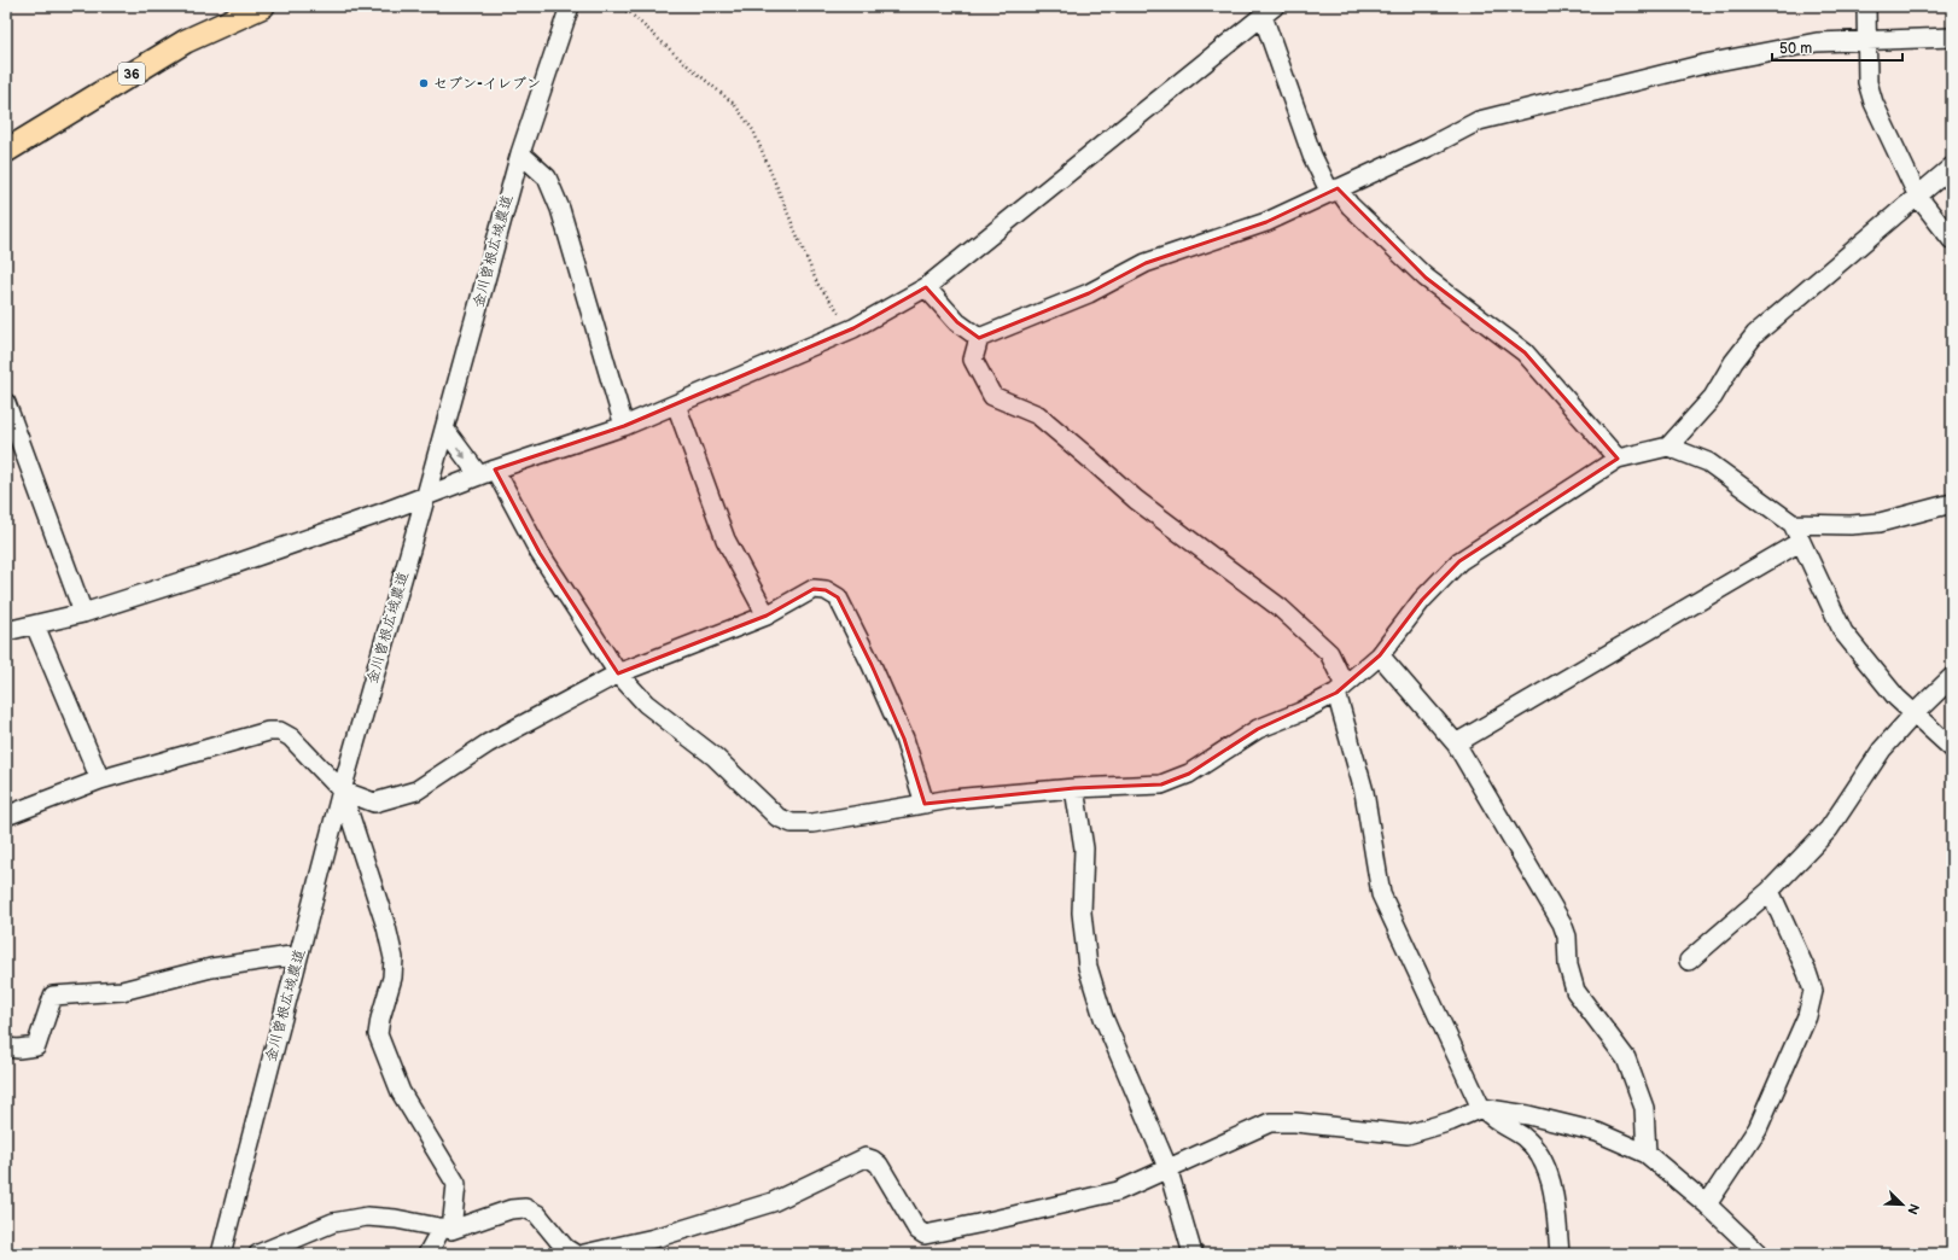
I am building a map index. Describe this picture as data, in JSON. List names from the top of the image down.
{
  "streets": {
    "main road": ["36"],
    "street": ["金川曽根広域農道"]
  },
  "places": ["セブン-イレブン"],
  "scale_bar": "50 m",
  "north": "bottom right"
}
